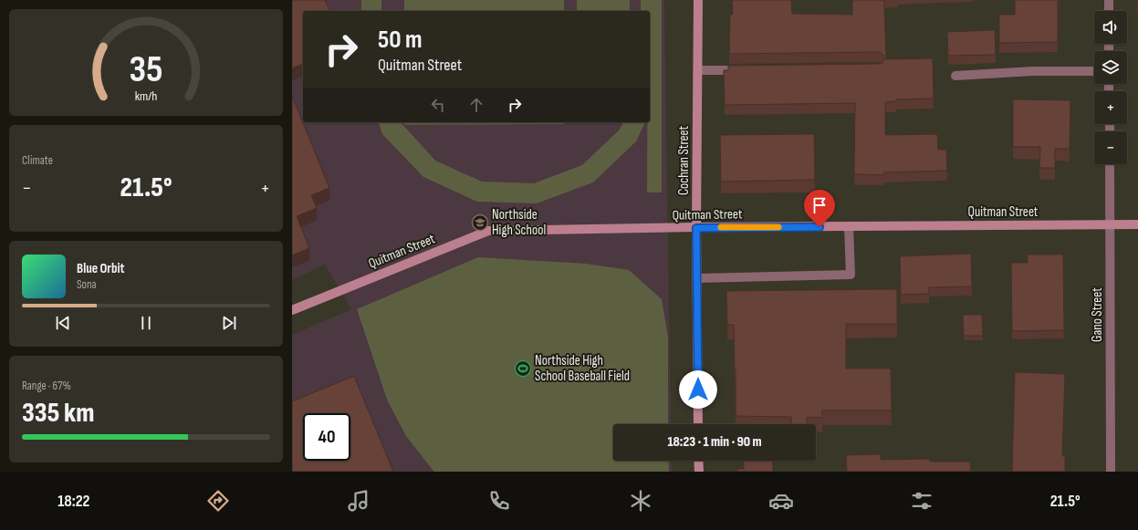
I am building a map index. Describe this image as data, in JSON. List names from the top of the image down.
{
  "streets": {
    "main road": ["Cochran Street", "Quitman Street"],
    "street": ["Gano Street"]
  },
  "crossings": [
    ["Cochran Street", "Quitman Street"],
    ["Quitman Street", "Gano Street"]
  ],
  "places": {
    "school or university": ["Northside High School"],
    "sports": ["Northside High School Baseball Field"]
  },
  "page": {
    "map_buttons": ["+", "−"],
    "turn": ["50 m", "Quitman Street"],
    "tile": [
      "Climate",
      ["Range · 67%", "335 km"]
    ],
    "heat": ["−", "21.5°", "+"],
    "song": ["Blue Orbit", "Sona"],
    "limit": "40",
    "trip": "18:23 · 1 min · 90 m",
    "tabs": ["18:22", "21.5°"],
    "gauge": ["35", "km/h"]
  }
}
